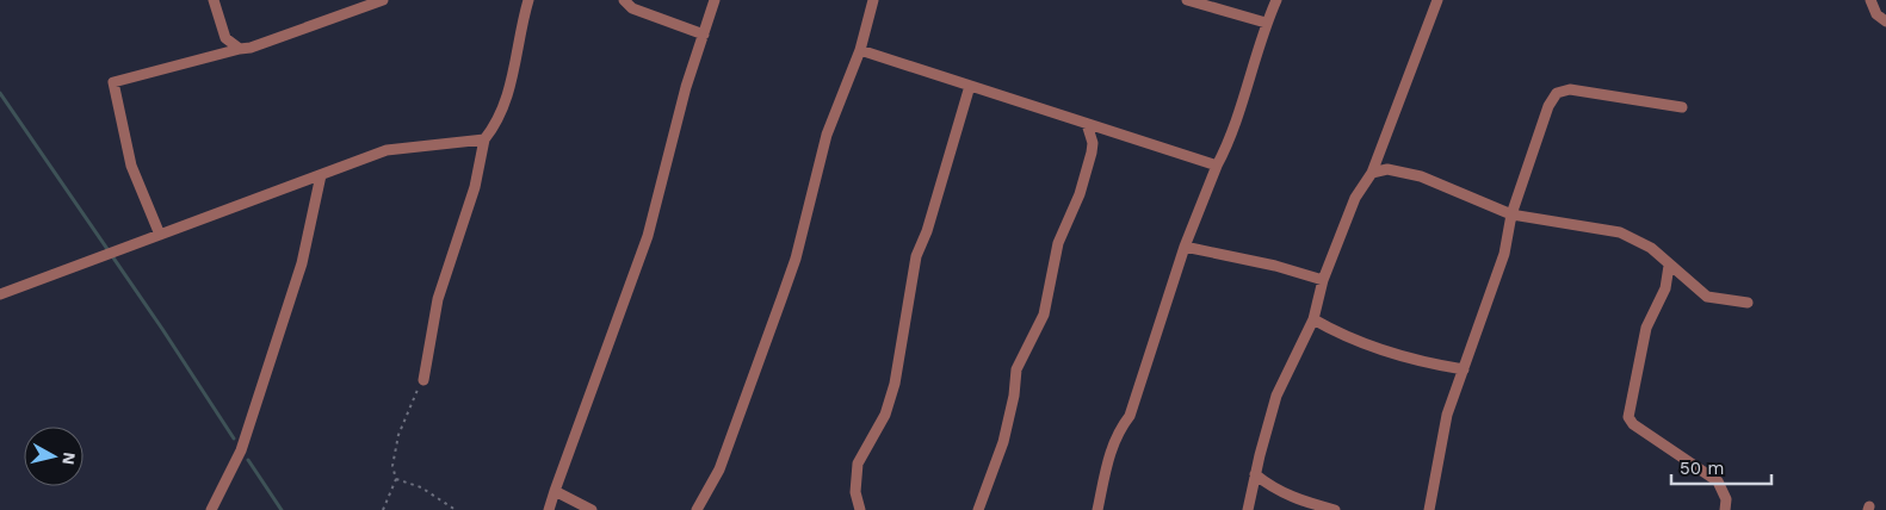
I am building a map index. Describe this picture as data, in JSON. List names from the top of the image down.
{
  "scale_bar": "50 m",
  "north": "right"
}
